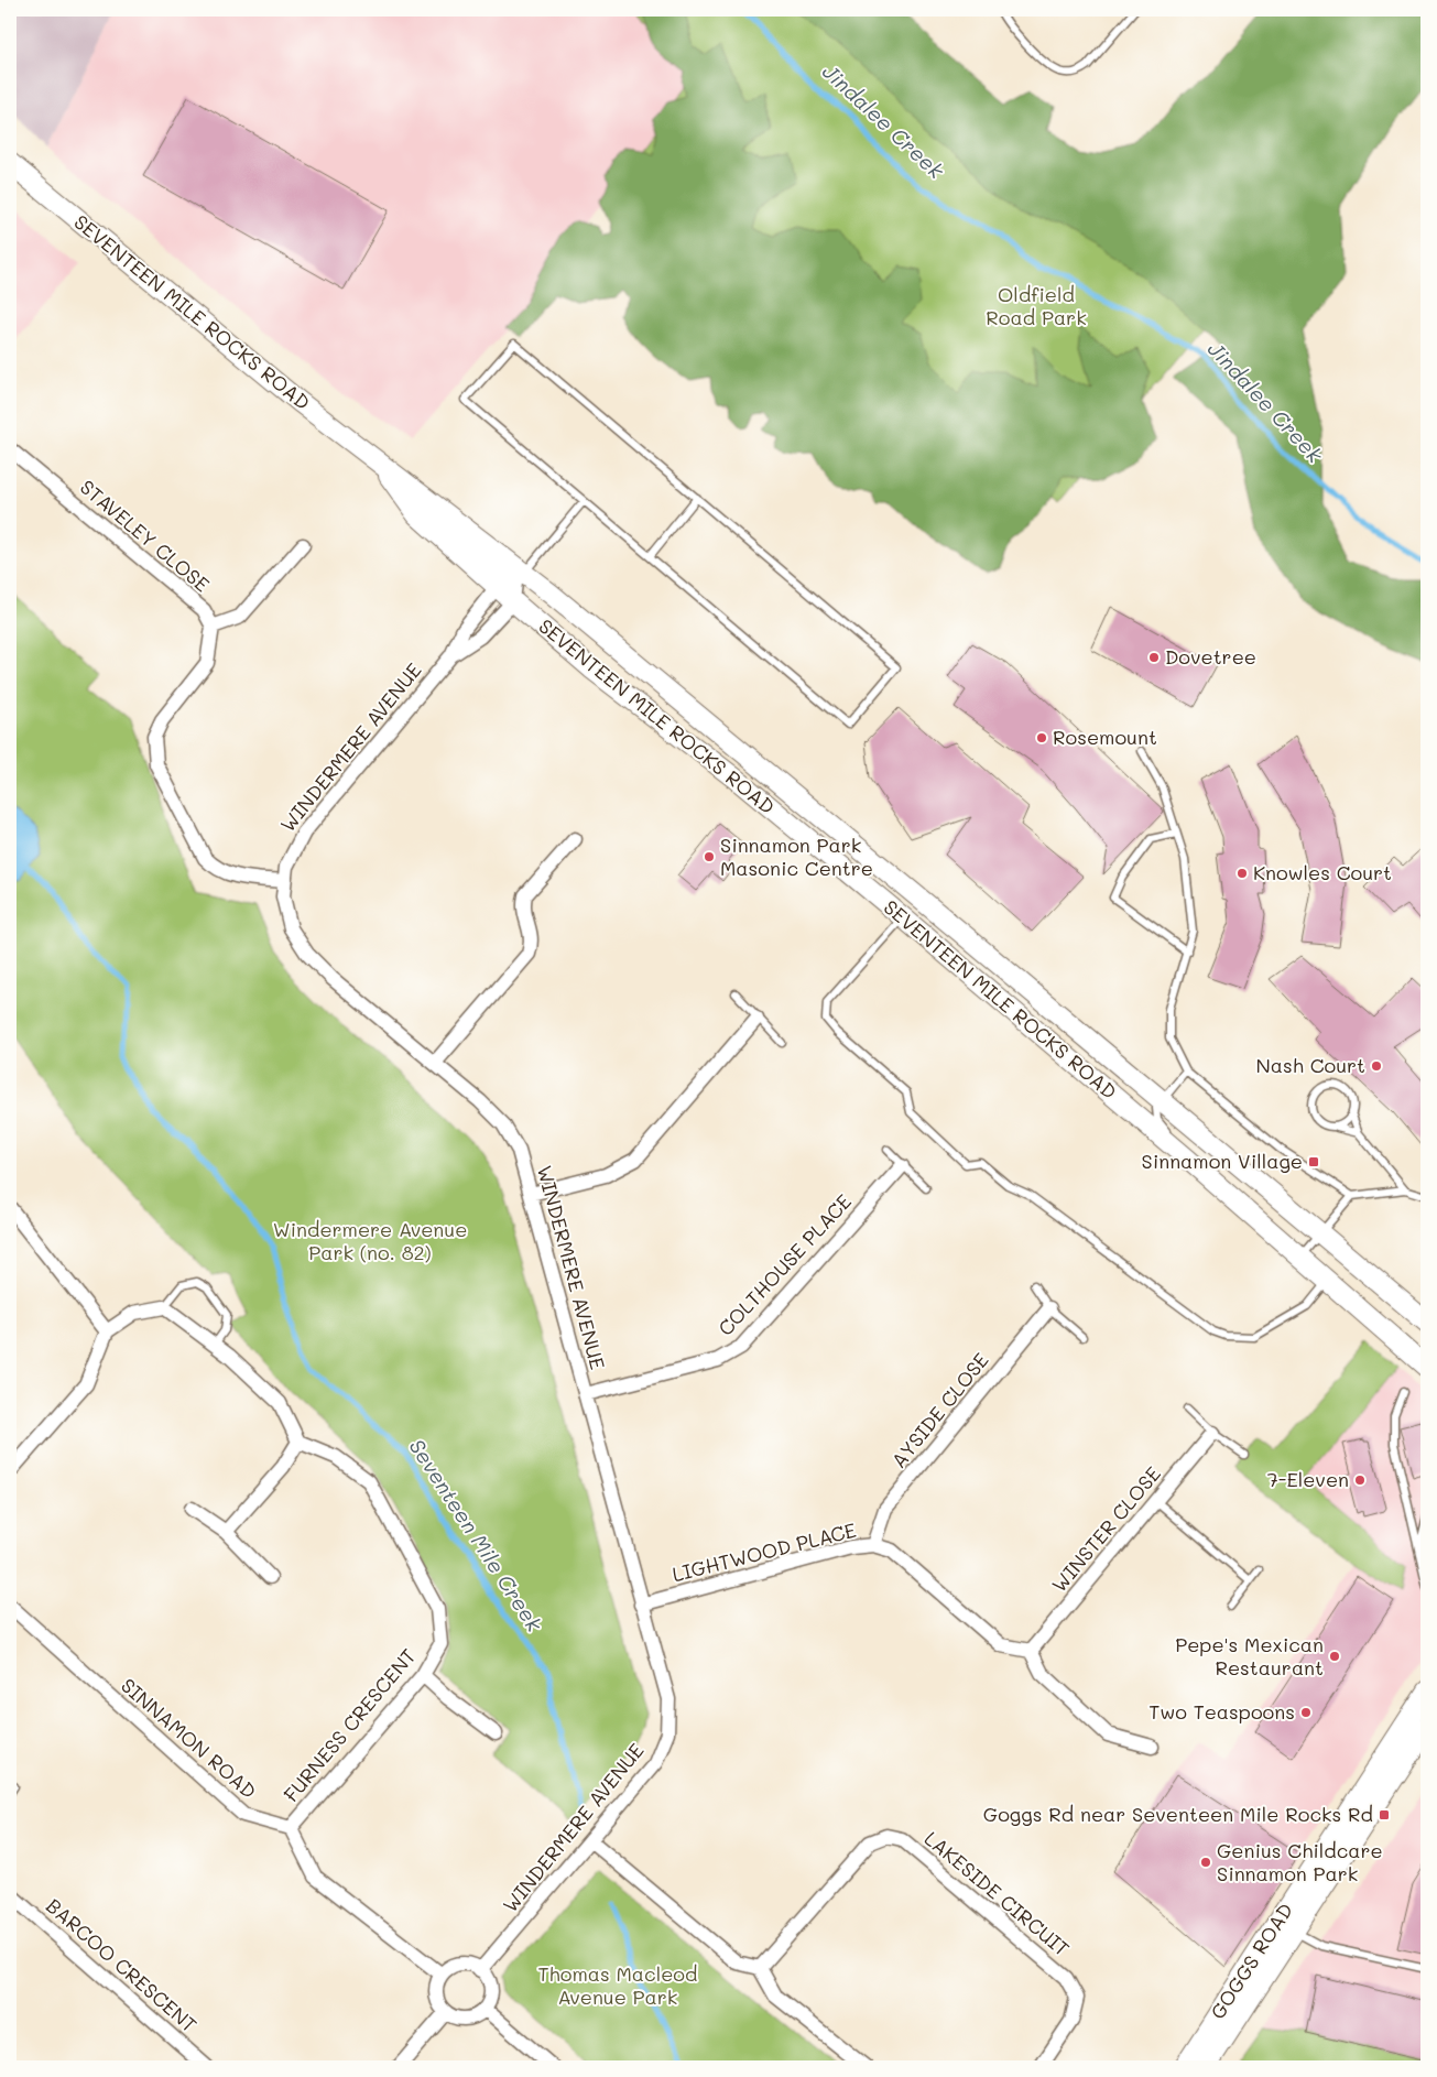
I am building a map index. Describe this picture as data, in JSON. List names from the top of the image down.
{
  "streets": {
    "main road": ["SEVENTEEN MILE ROCKS ROAD", "GOGGS ROAD"],
    "street": [
      "STAVELEY CLOSE",
      "WINDERMERE AVENUE",
      "COLTHOUSE PLACE",
      "AYSIDE CLOSE",
      "WINSTER CLOSE",
      "LIGHTWOOD PLACE",
      "FURNESS CRESCENT",
      "SINNAMON ROAD",
      "LAKESIDE CIRCUIT",
      "BARCOO CRESCENT"
    ]
  },
  "crossings": [
    ["WINDERMERE AVENUE", "COLTHOUSE PLACE"],
    ["WINDERMERE AVENUE", "LIGHTWOOD PLACE"],
    ["AYSIDE CLOSE", "LIGHTWOOD PLACE"],
    ["WINSTER CLOSE", "LIGHTWOOD PLACE"],
    ["FURNESS CRESCENT", "SINNAMON ROAD"]
  ],
  "water": ["Jindalee Creek", "Seventeen Mile Creek"],
  "parks": ["Oldfield Road Park", "Windermere Avenue Park (no. 82)", "Thomas Macleod Avenue Park"],
  "places": {
    "other": [
      "Dovetree",
      "Rosemount",
      "Sinnamon Park Masonic Centre",
      "Knowles Court",
      "Nash Court",
      "7-Eleven",
      "Pepe's Mexican Restaurant",
      "Two Teaspoons",
      "Genius Childcare Sinnamon Park"
    ],
    "transit": ["Sinnamon Village", "Goggs Rd near Seventeen Mile Rocks Rd"]
  }
}
